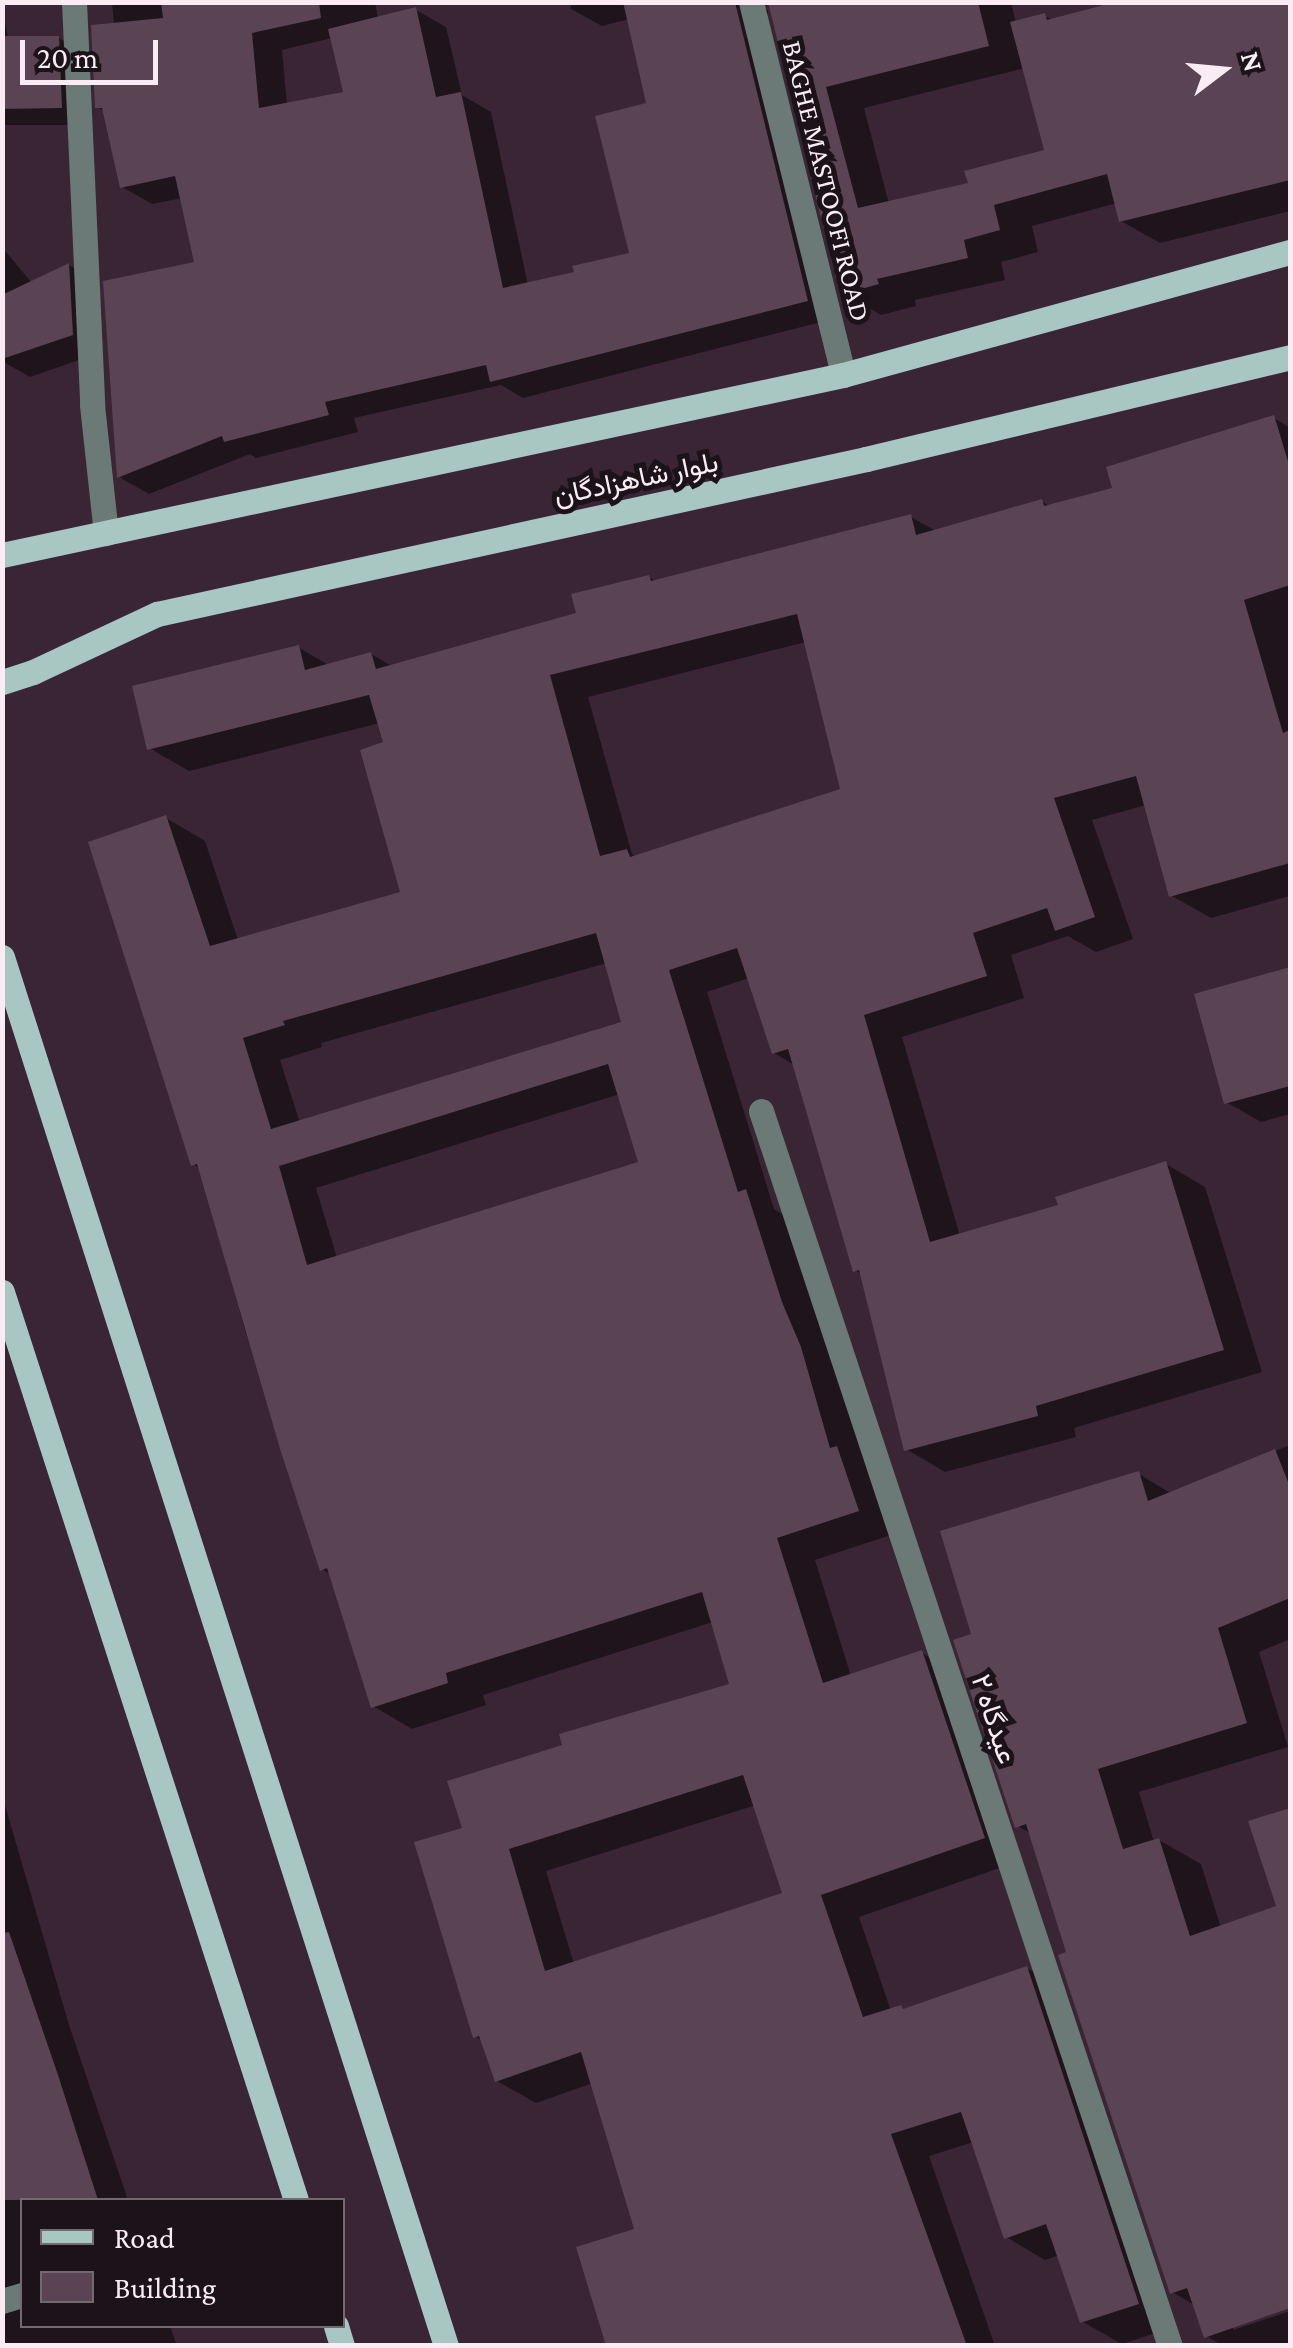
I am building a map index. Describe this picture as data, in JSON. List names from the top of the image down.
{
  "streets": {
    "main road": ["بلوار شاهزادگان"],
    "street": ["BAGHE MASTOOFI ROAD", "عیدگاه ۲"]
  },
  "legend": ["Road", "Building"],
  "scale_bar": "20 m",
  "north": "right"
}
